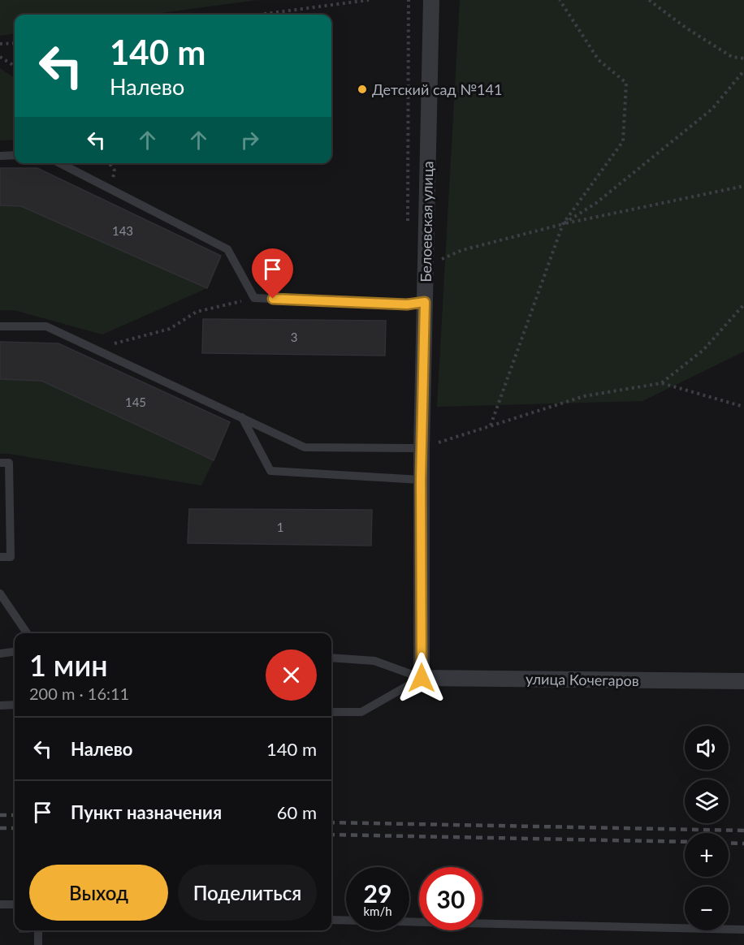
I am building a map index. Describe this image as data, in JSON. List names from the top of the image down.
{
  "streets": {
    "street": ["Белоевская улица", "улица Кочегаров"]
  },
  "crossings": [
    ["Белоевская улица", "улица Кочегаров"]
  ],
  "places": ["Детский сад №141"],
  "house_numbers": [
    "143",
    "3",
    "145",
    "1"
  ],
  "page": {
    "turn": ["140 m", "Налево"],
    "heading": ["1 мин", "200 m · 16:11"],
    "list": [
      {
        "name": "Налево",
        "value": "140 m"
      },
      {
        "name": "Пункт назначения",
        "value": "60 m"
      }
    ],
    "map_buttons": ["+", "−"],
    "buttons": ["Выход", "Поделиться"],
    "speed": "29 km/h",
    "limit": "30"
  }
}
